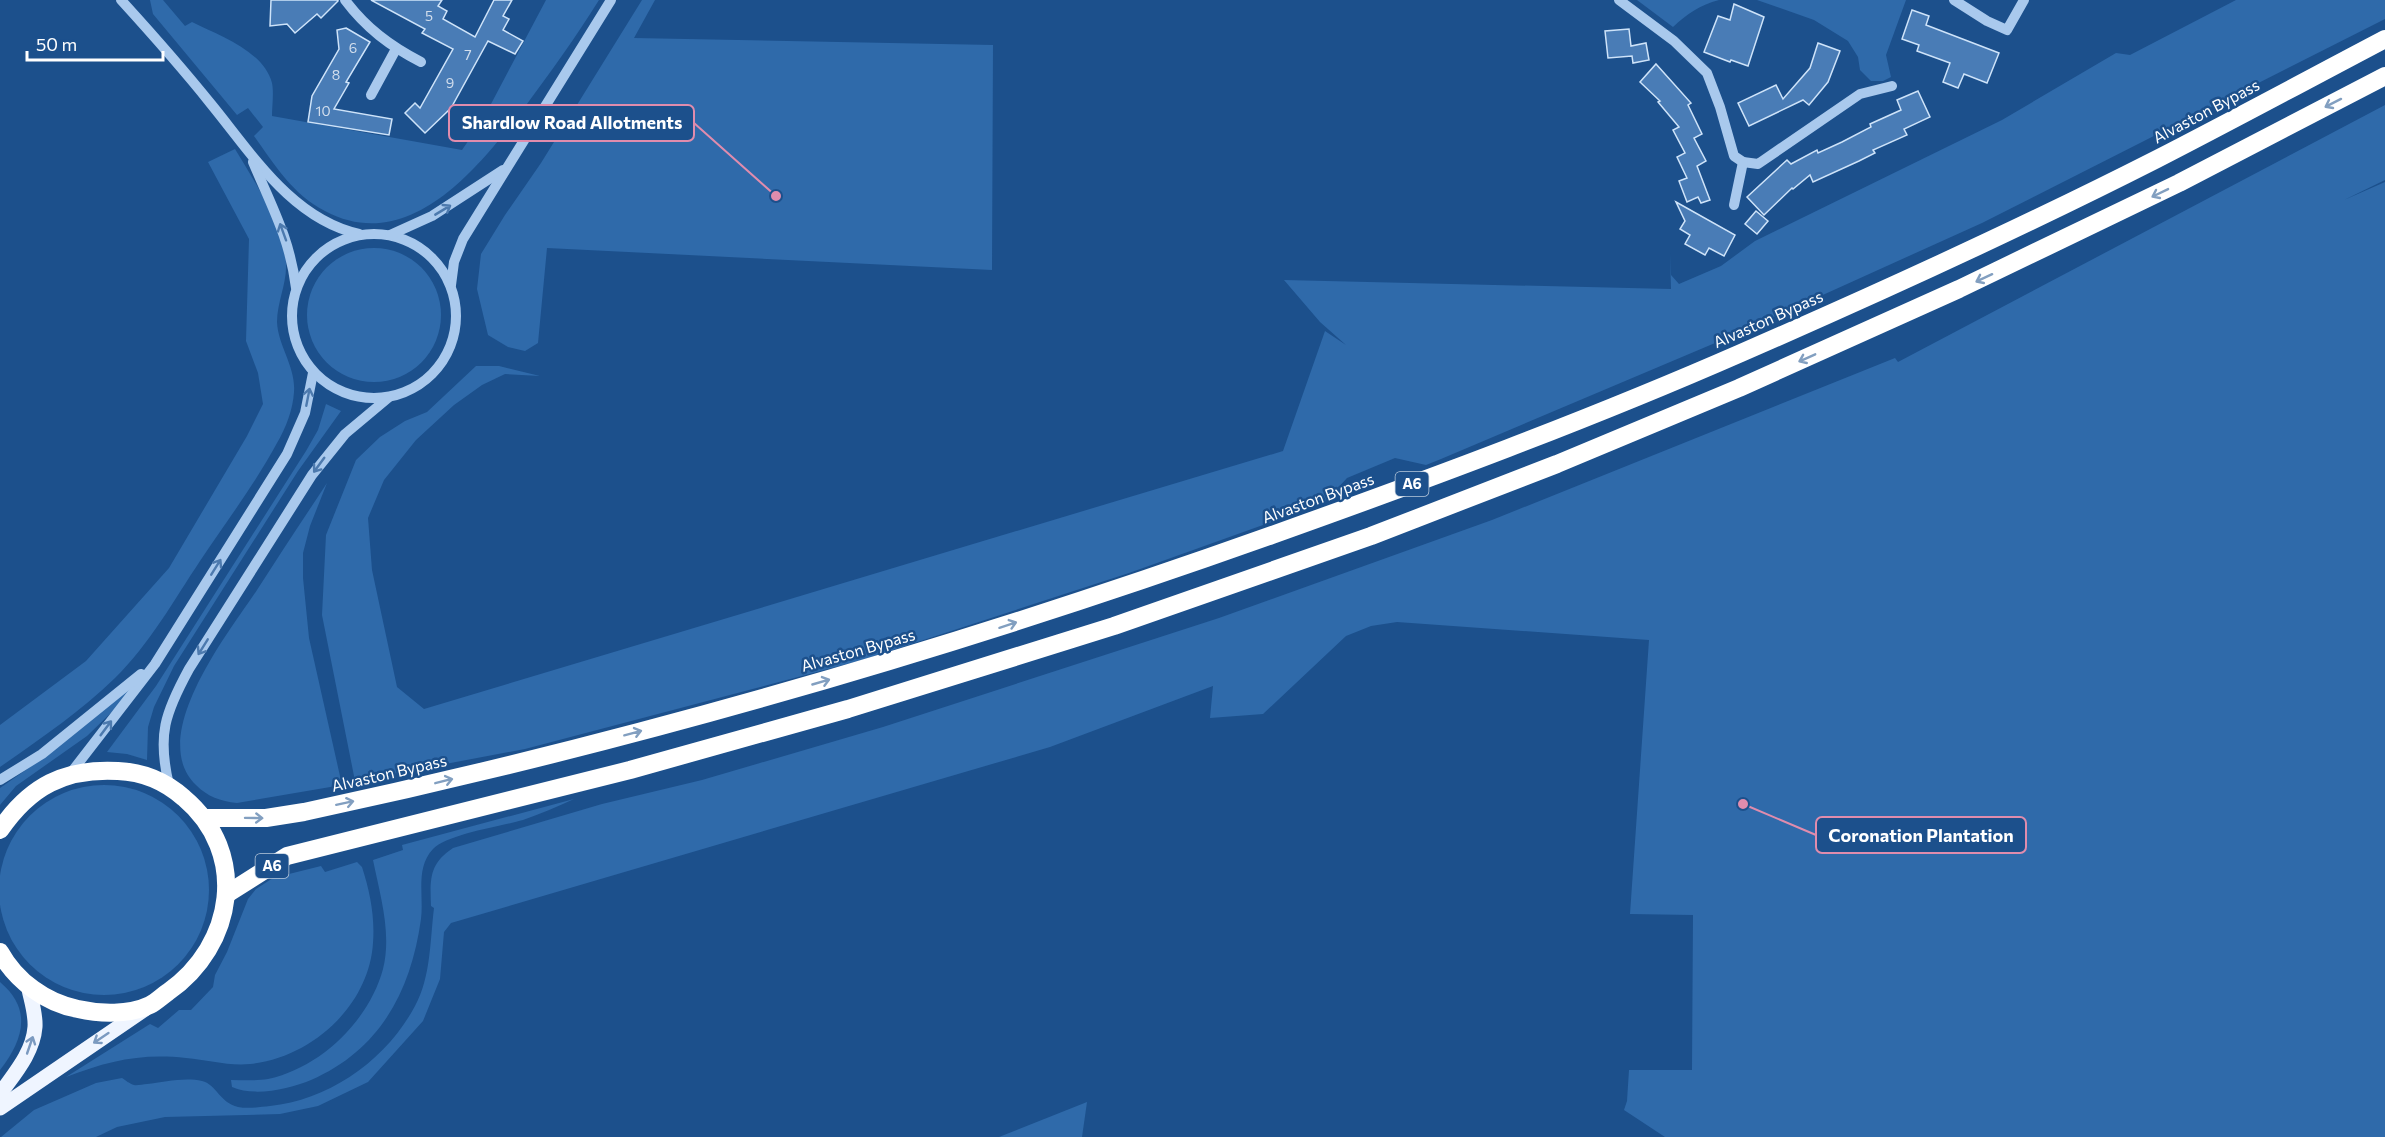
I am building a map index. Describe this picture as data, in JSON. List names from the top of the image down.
{
  "streets": {
    "highway": ["Alvaston Bypass", "A6"]
  },
  "places": ["Shardlow Road Allotments", "Coronation Plantation"],
  "house_numbers": [
    "5",
    "6",
    "7",
    "8",
    "9",
    "10"
  ],
  "scale_bar": "50 m"
}
